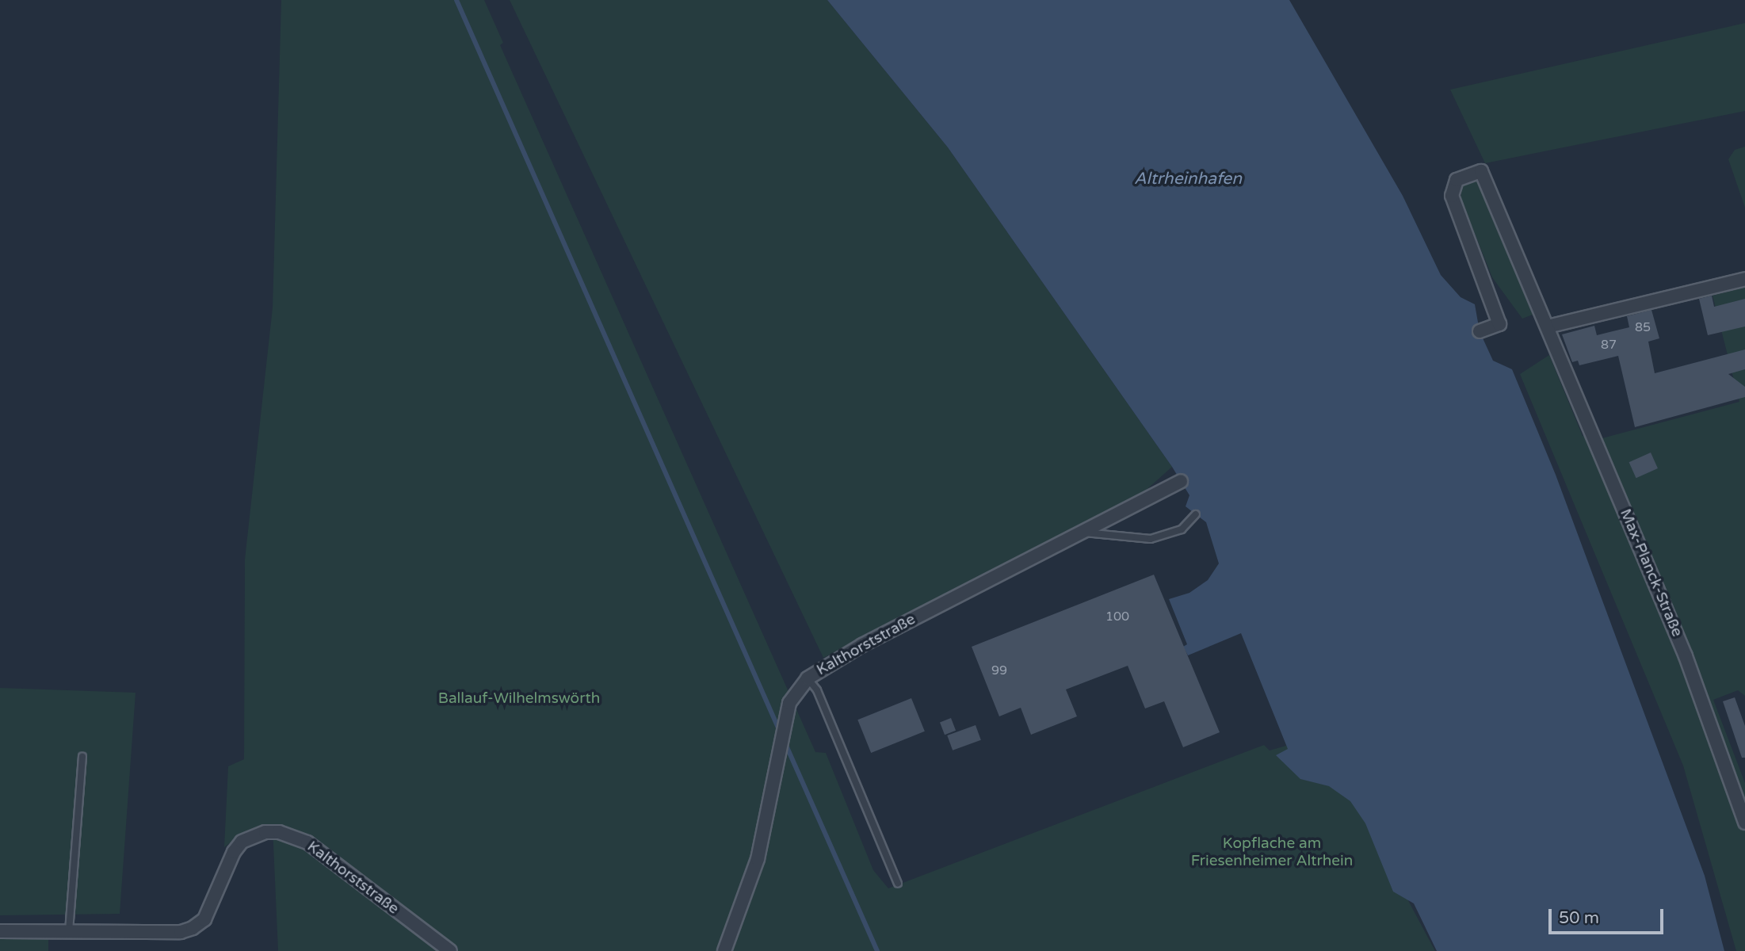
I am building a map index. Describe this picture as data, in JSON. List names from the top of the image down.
{
  "streets": {
    "street": ["Max-Planck-Straße", "Kalthorststraße"]
  },
  "water": ["Altrheinhafen"],
  "parks": ["Ballauf-Wilhelmswörth", "Kopflache am Friesenheimer Altrhein"],
  "house_numbers": [
    "85",
    "87",
    "100",
    "99"
  ],
  "scale_bar": "50 m"
}
